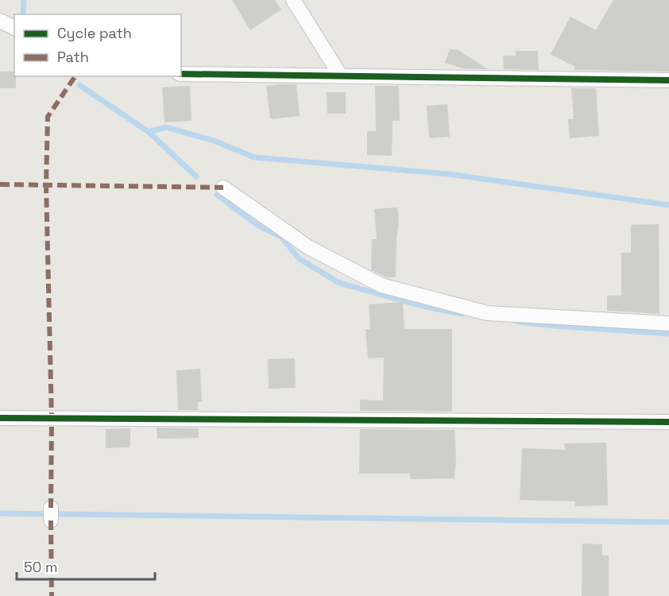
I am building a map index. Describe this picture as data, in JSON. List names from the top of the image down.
{
  "legend": ["Cycle path", "Path"],
  "scale_bar": "50 m"
}
